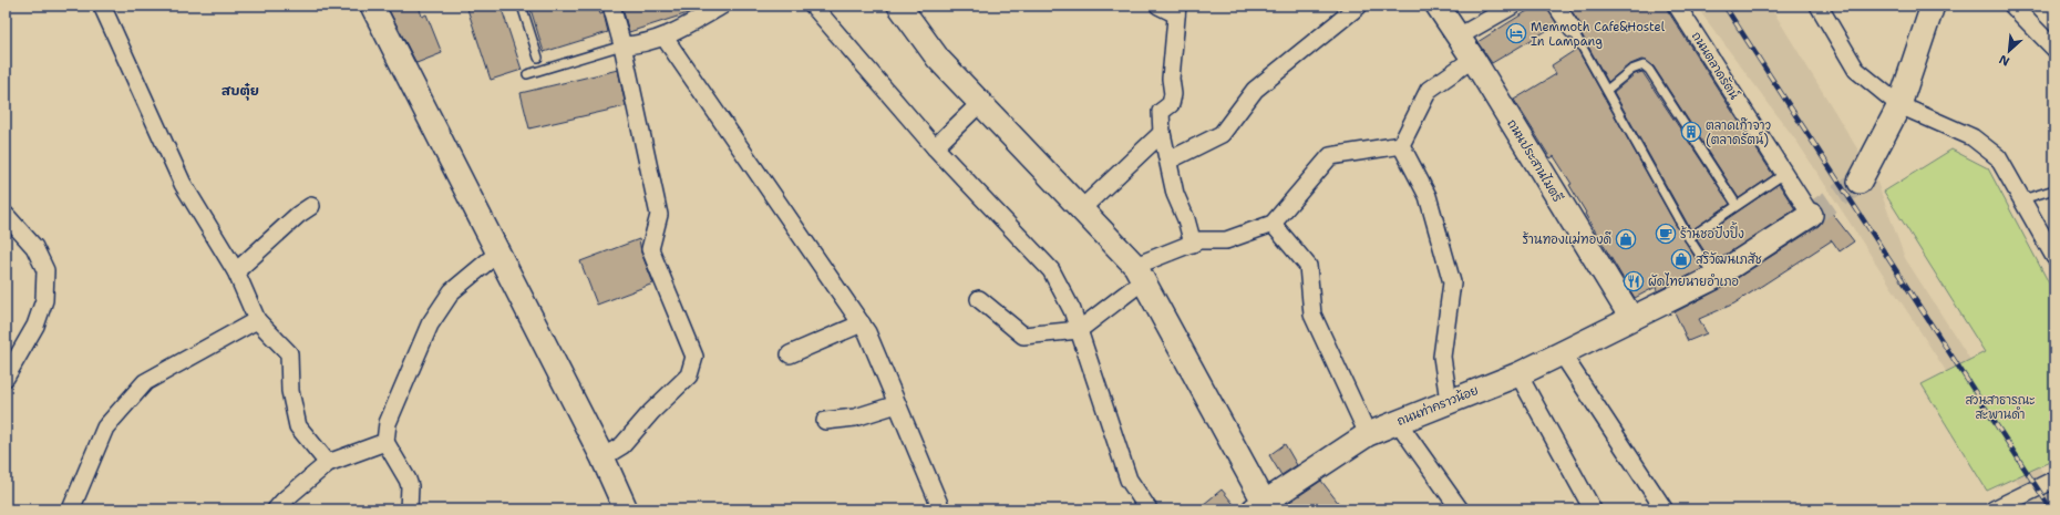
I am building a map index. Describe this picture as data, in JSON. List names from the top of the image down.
{
  "streets": {
    "street": ["ถนนตลาดรัตน์", "ถนนประสานไมตรี", "ถนนท่าคราวน้อย"]
  },
  "crossings": [
    ["ถนนตลาดรัตน์", "ถนนท่าคราวน้อย"],
    ["ถนนประสานไมตรี", "ถนนท่าคราวน้อย"]
  ],
  "districts": ["สบตุ๋ย"],
  "parks": ["สวนสาธารณะ สะพานดำ"],
  "places": {
    "hotel": ["Memmoth Cafe&Hostel In Lampang"],
    "building": ["ตลาดเก๊าจาว (ตลาดรัตน์)"],
    "cafe": ["ร้านชอปังปิ้ง"],
    "shop": ["ร้านทองแม่ทองดี", "สริวัฒนเภสัช"],
    "restaurant": ["ผัดไทยนายอำเภอ"]
  },
  "north": "bottom left"
}
